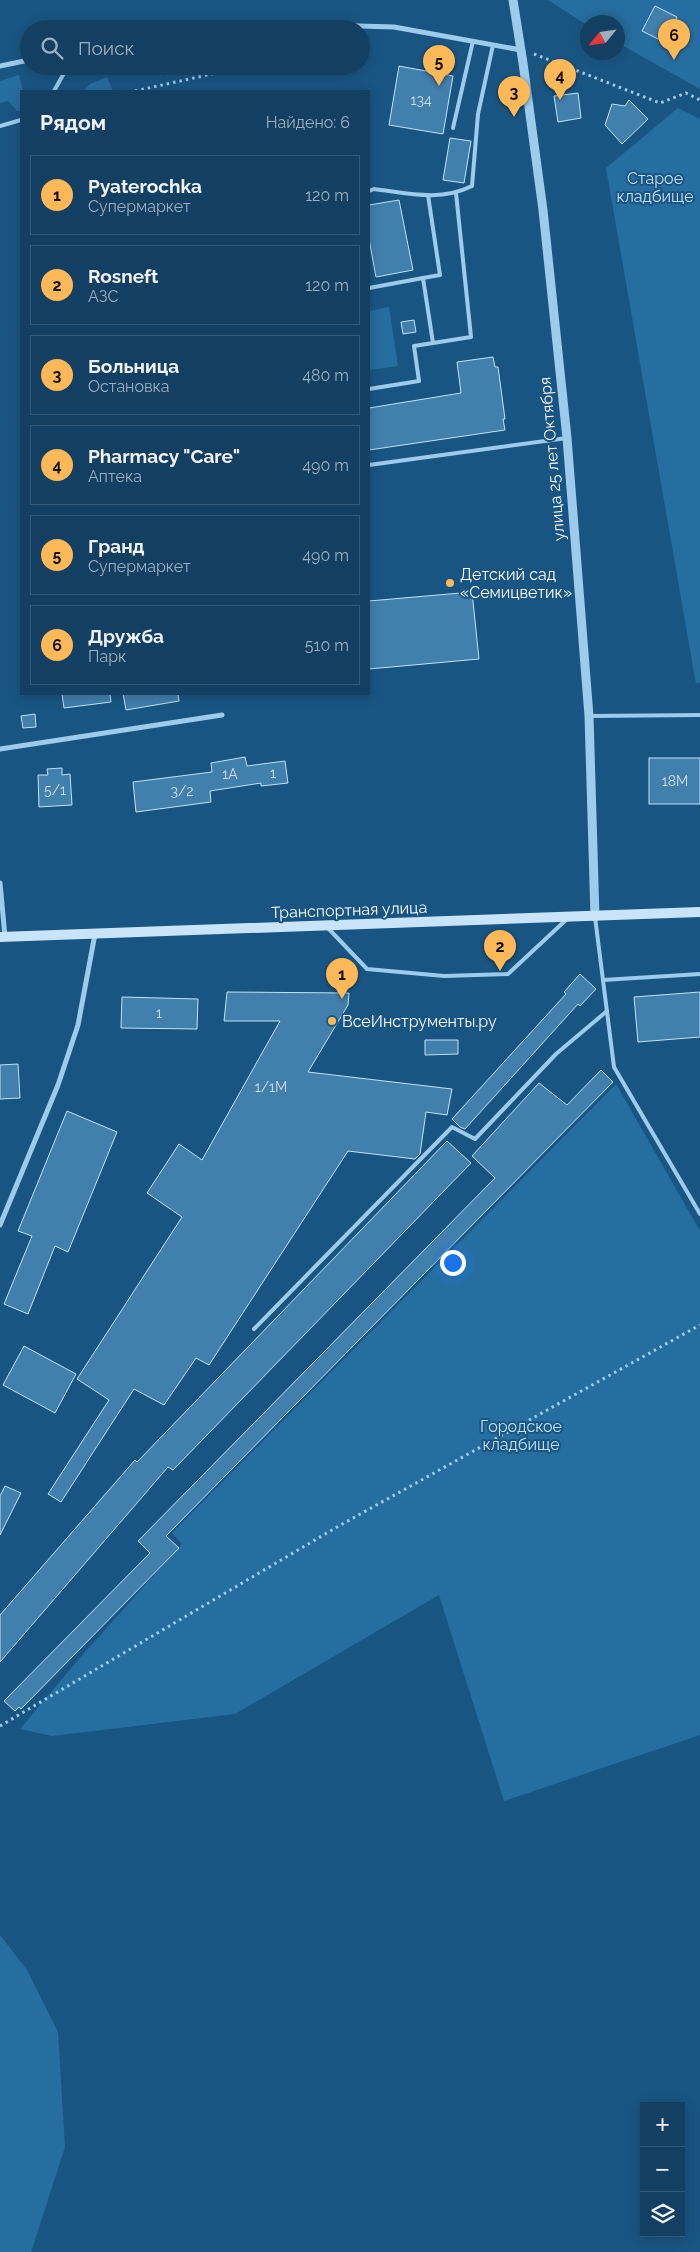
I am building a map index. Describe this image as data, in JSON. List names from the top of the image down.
{
  "streets": {
    "main road": ["Транспортная улица"],
    "street": ["улица 25 лет Октября"]
  },
  "crossings": [
    ["улица 25 лет Октября", "Транспортная улица"]
  ],
  "parks": ["Старое кладбище", "Городское кладбище"],
  "places": ["Детский сад «Семицветик»", "ВсеИнструменты.ру"],
  "house_numbers": [
    "134",
    "1",
    "1А",
    "18М",
    "5/1",
    "3/2",
    "1",
    "1/1М"
  ],
  "north": "bottom left",
  "page": {
    "pins": [
      "6",
      "5",
      "4",
      "3",
      "2",
      "1"
    ],
    "search": "Поиск",
    "heading": ["Рядом", "Найдено: 6"],
    "list": [
      {
        "mark": "1",
        "name": "Pyaterochka",
        "note": "Супермаркет",
        "value": "120 m"
      },
      {
        "mark": "2",
        "name": "Rosneft",
        "note": "АЗС",
        "value": "120 m"
      },
      {
        "mark": "3",
        "name": "Больница",
        "note": "Остановка",
        "value": "480 m"
      },
      {
        "mark": "4",
        "name": "Pharmacy \"Care\"",
        "note": "Аптека",
        "value": "490 m"
      },
      {
        "mark": "5",
        "name": "Гранд",
        "note": "Супермаркет",
        "value": "490 m"
      },
      {
        "mark": "6",
        "name": "Дружба",
        "note": "Парк",
        "value": "510 m"
      }
    ],
    "map_buttons": ["+", "−"]
  }
}
